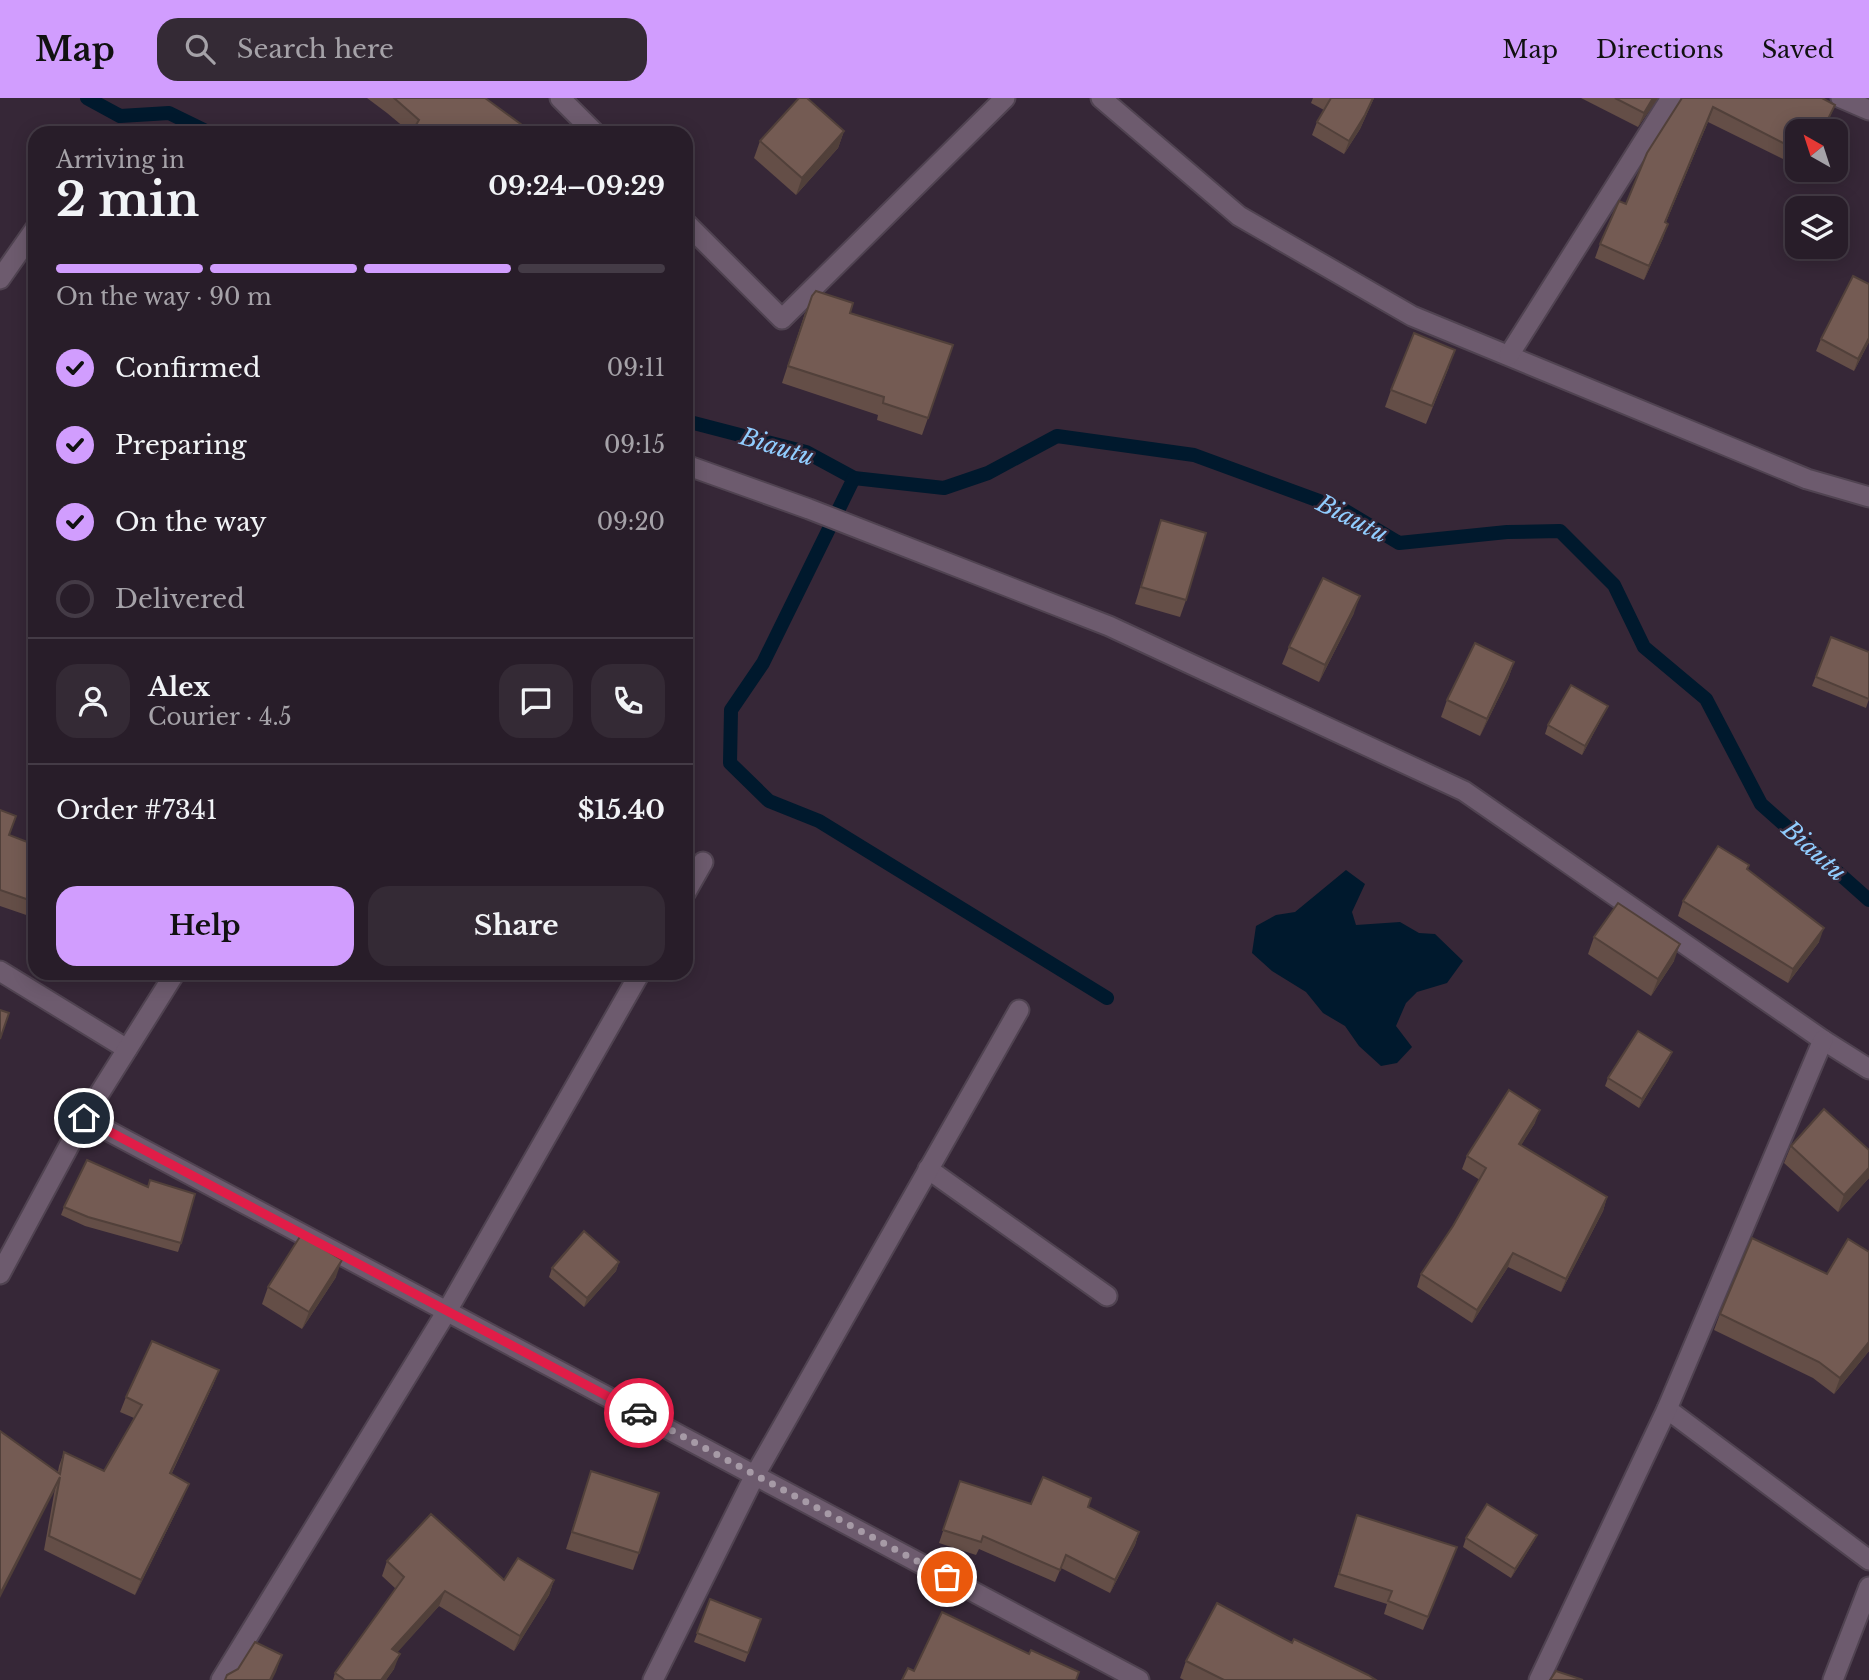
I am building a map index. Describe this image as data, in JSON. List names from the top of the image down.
{
  "water": ["Biautu"],
  "north": "top left",
  "page": {
    "header": "Map",
    "search": "Search here",
    "nav": ["Map", "Directions", "Saved"],
    "heading": ["2 min", "Arriving in", "09:24–09:29"],
    "panel": [
      "Alex",
      "Courier · 4.5",
      "Order #7341",
      "$15.40"
    ],
    "bar": "On the way · 90 m",
    "list": [
      ["Confirmed", "09:11"],
      ["Preparing", "09:15"],
      ["On the way", "09:20"],
      "Delivered"
    ],
    "buttons": ["Help", "Share"]
  }
}
